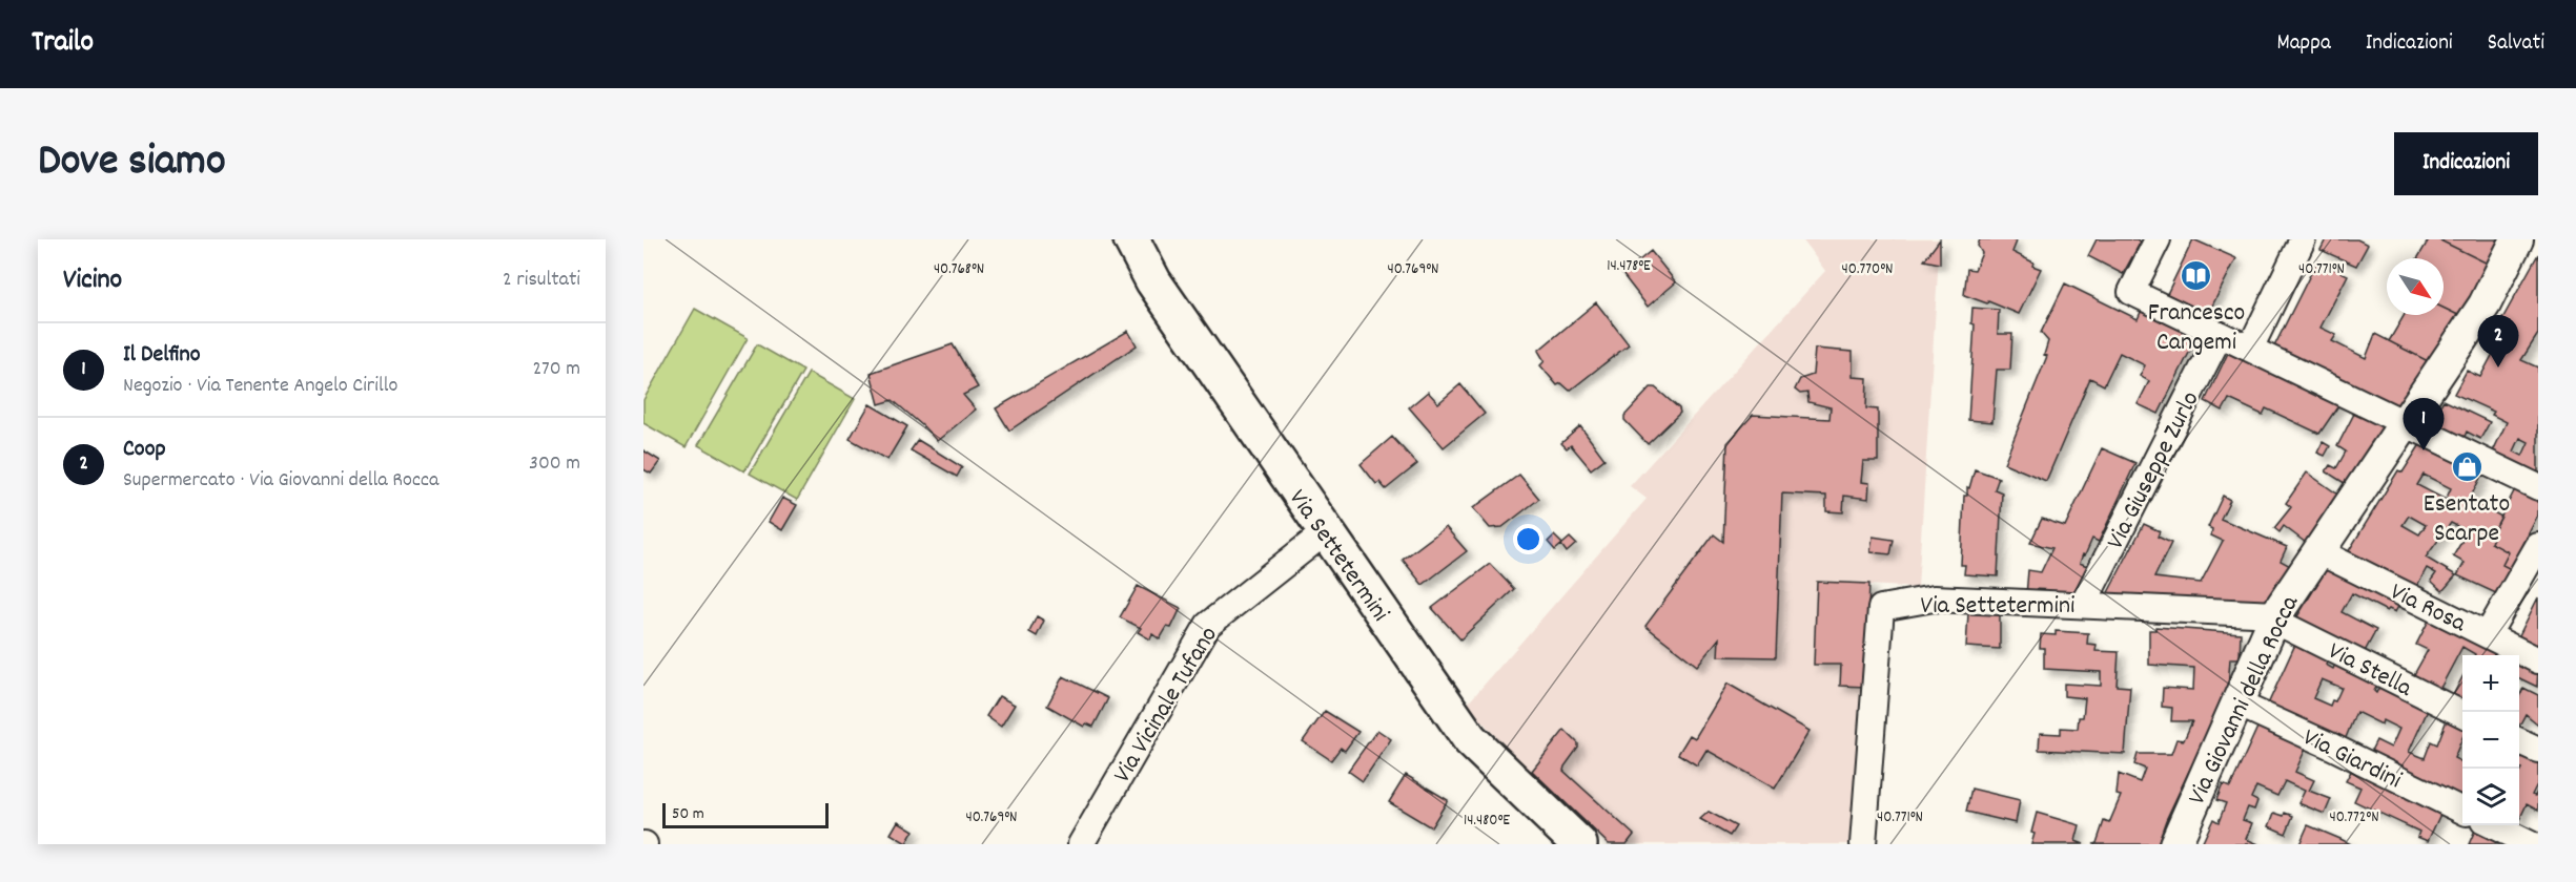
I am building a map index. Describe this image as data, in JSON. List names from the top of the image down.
{
  "streets": {
    "main road": ["Via Settetermini"],
    "street": [
      "Via Giuseppe Zurlo",
      "Via Rosa",
      "Via Stella",
      "Via Giovanni della Rocca",
      "Via Vicinale Tufano",
      "Via Giardini"
    ]
  },
  "crossings": [
    ["Via Giuseppe Zurlo", "Via Settetermini"],
    ["Via Settetermini", "Via Stella"],
    ["Via Settetermini", "Via Giovanni della Rocca"],
    ["Via Settetermini", "Via Vicinale Tufano"],
    ["Via Rosa", "Via Giovanni della Rocca"],
    ["Via Stella", "Via Giovanni della Rocca"],
    ["Via Giovanni della Rocca", "Via Giardini"]
  ],
  "places": {
    "library": ["Francesco Cangemi"],
    "shop": ["Esentato Scarpe"]
  },
  "scale_bar": "50 m",
  "north": "bottom right",
  "page": {
    "header": "Trailo",
    "nav": ["Mappa", "Indicazioni", "Salvati"],
    "title": "Dove siamo",
    "buttons": "Indicazioni",
    "heading": ["Vicino", "2 risultati"],
    "pins": ["2", "1"],
    "list": [
      {
        "mark": "1",
        "name": "Il Delfino",
        "note": "Negozio · Via Tenente Angelo Cirillo",
        "value": "270 m"
      },
      {
        "mark": "2",
        "name": "Coop",
        "note": "Supermercato · Via Giovanni della Rocca",
        "value": "300 m"
      }
    ],
    "map_buttons": ["+", "−"],
    "scale": "50 m"
  },
  "coordinates": [
    "14.478°E",
    "40.768°N",
    "40.769°N",
    "40.770°N",
    "40.771°N",
    "40.772°N",
    "14.480°E"
  ]
}
